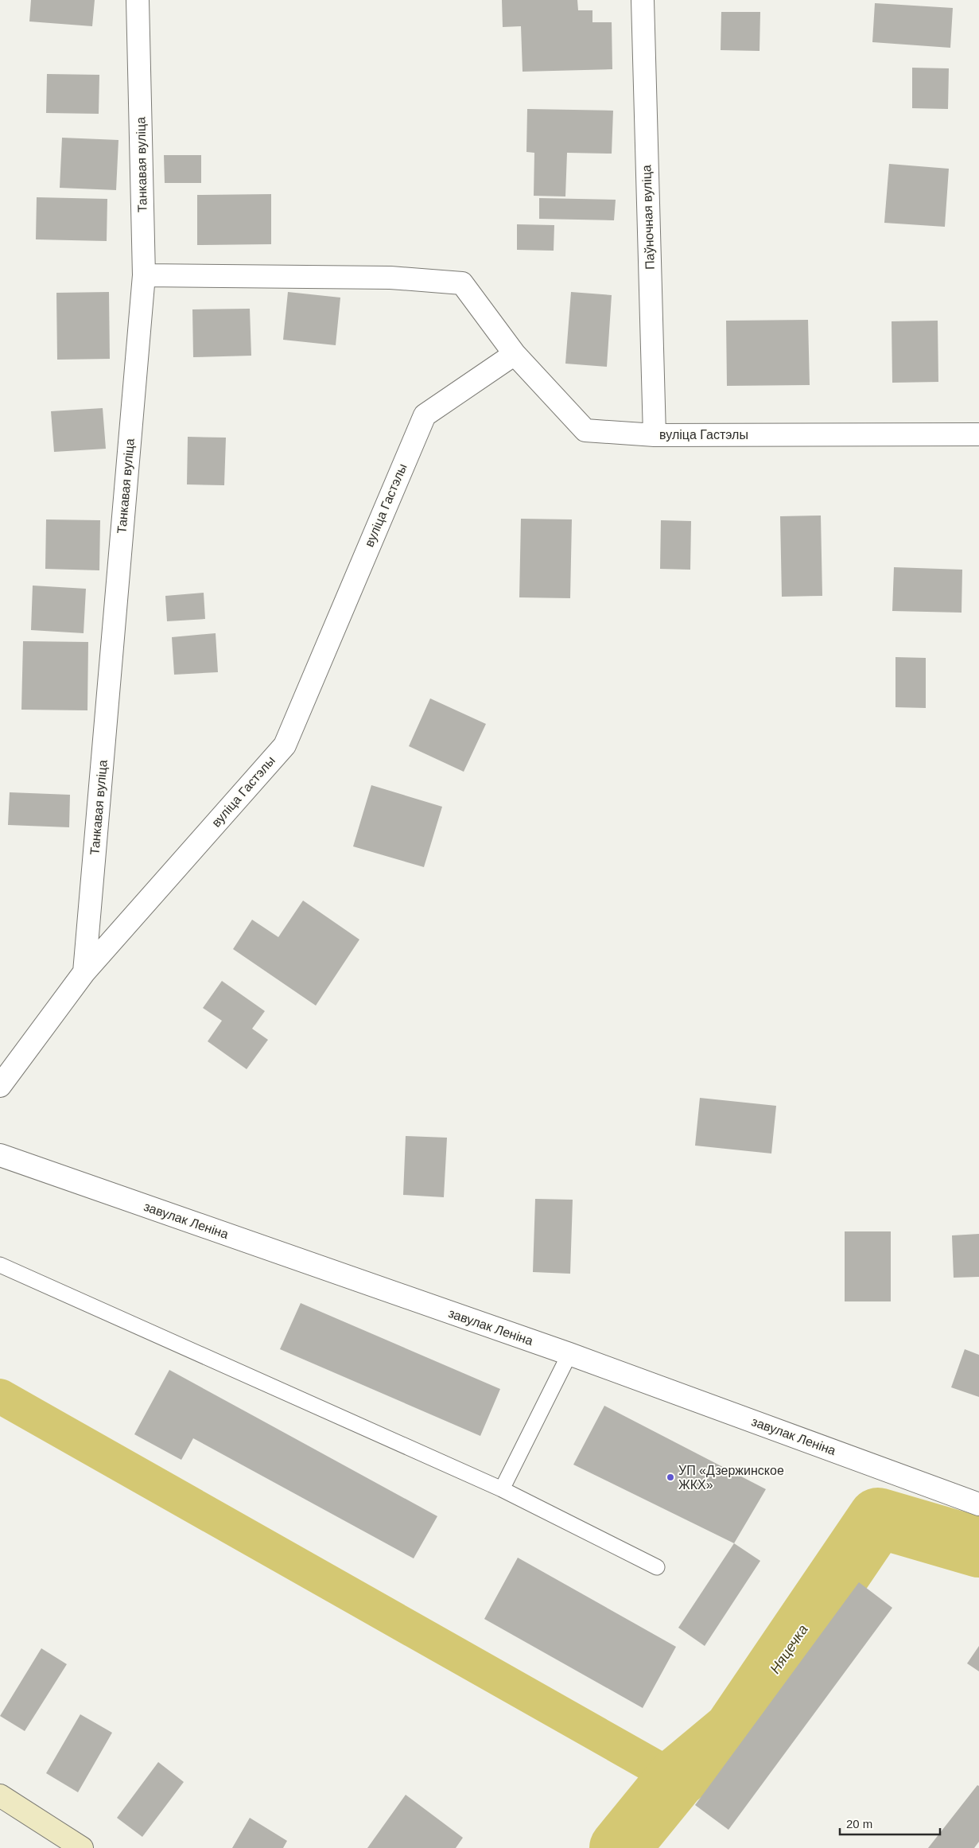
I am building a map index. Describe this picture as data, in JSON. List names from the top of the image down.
{
  "streets": {
    "street": [
      "Танкавая вуліца",
      "Паўночная вуліца",
      "вуліца Гастэлы",
      "завулак Леніна"
    ]
  },
  "crossings": [
    ["Танкавая вуліца", "вуліца Гастэлы"],
    ["Паўночная вуліца", "вуліца Гастэлы"]
  ],
  "water": ["Няцечка"],
  "places": ["УП «Дзержинское ЖКХ»"],
  "scale_bar": "20 m"
}
